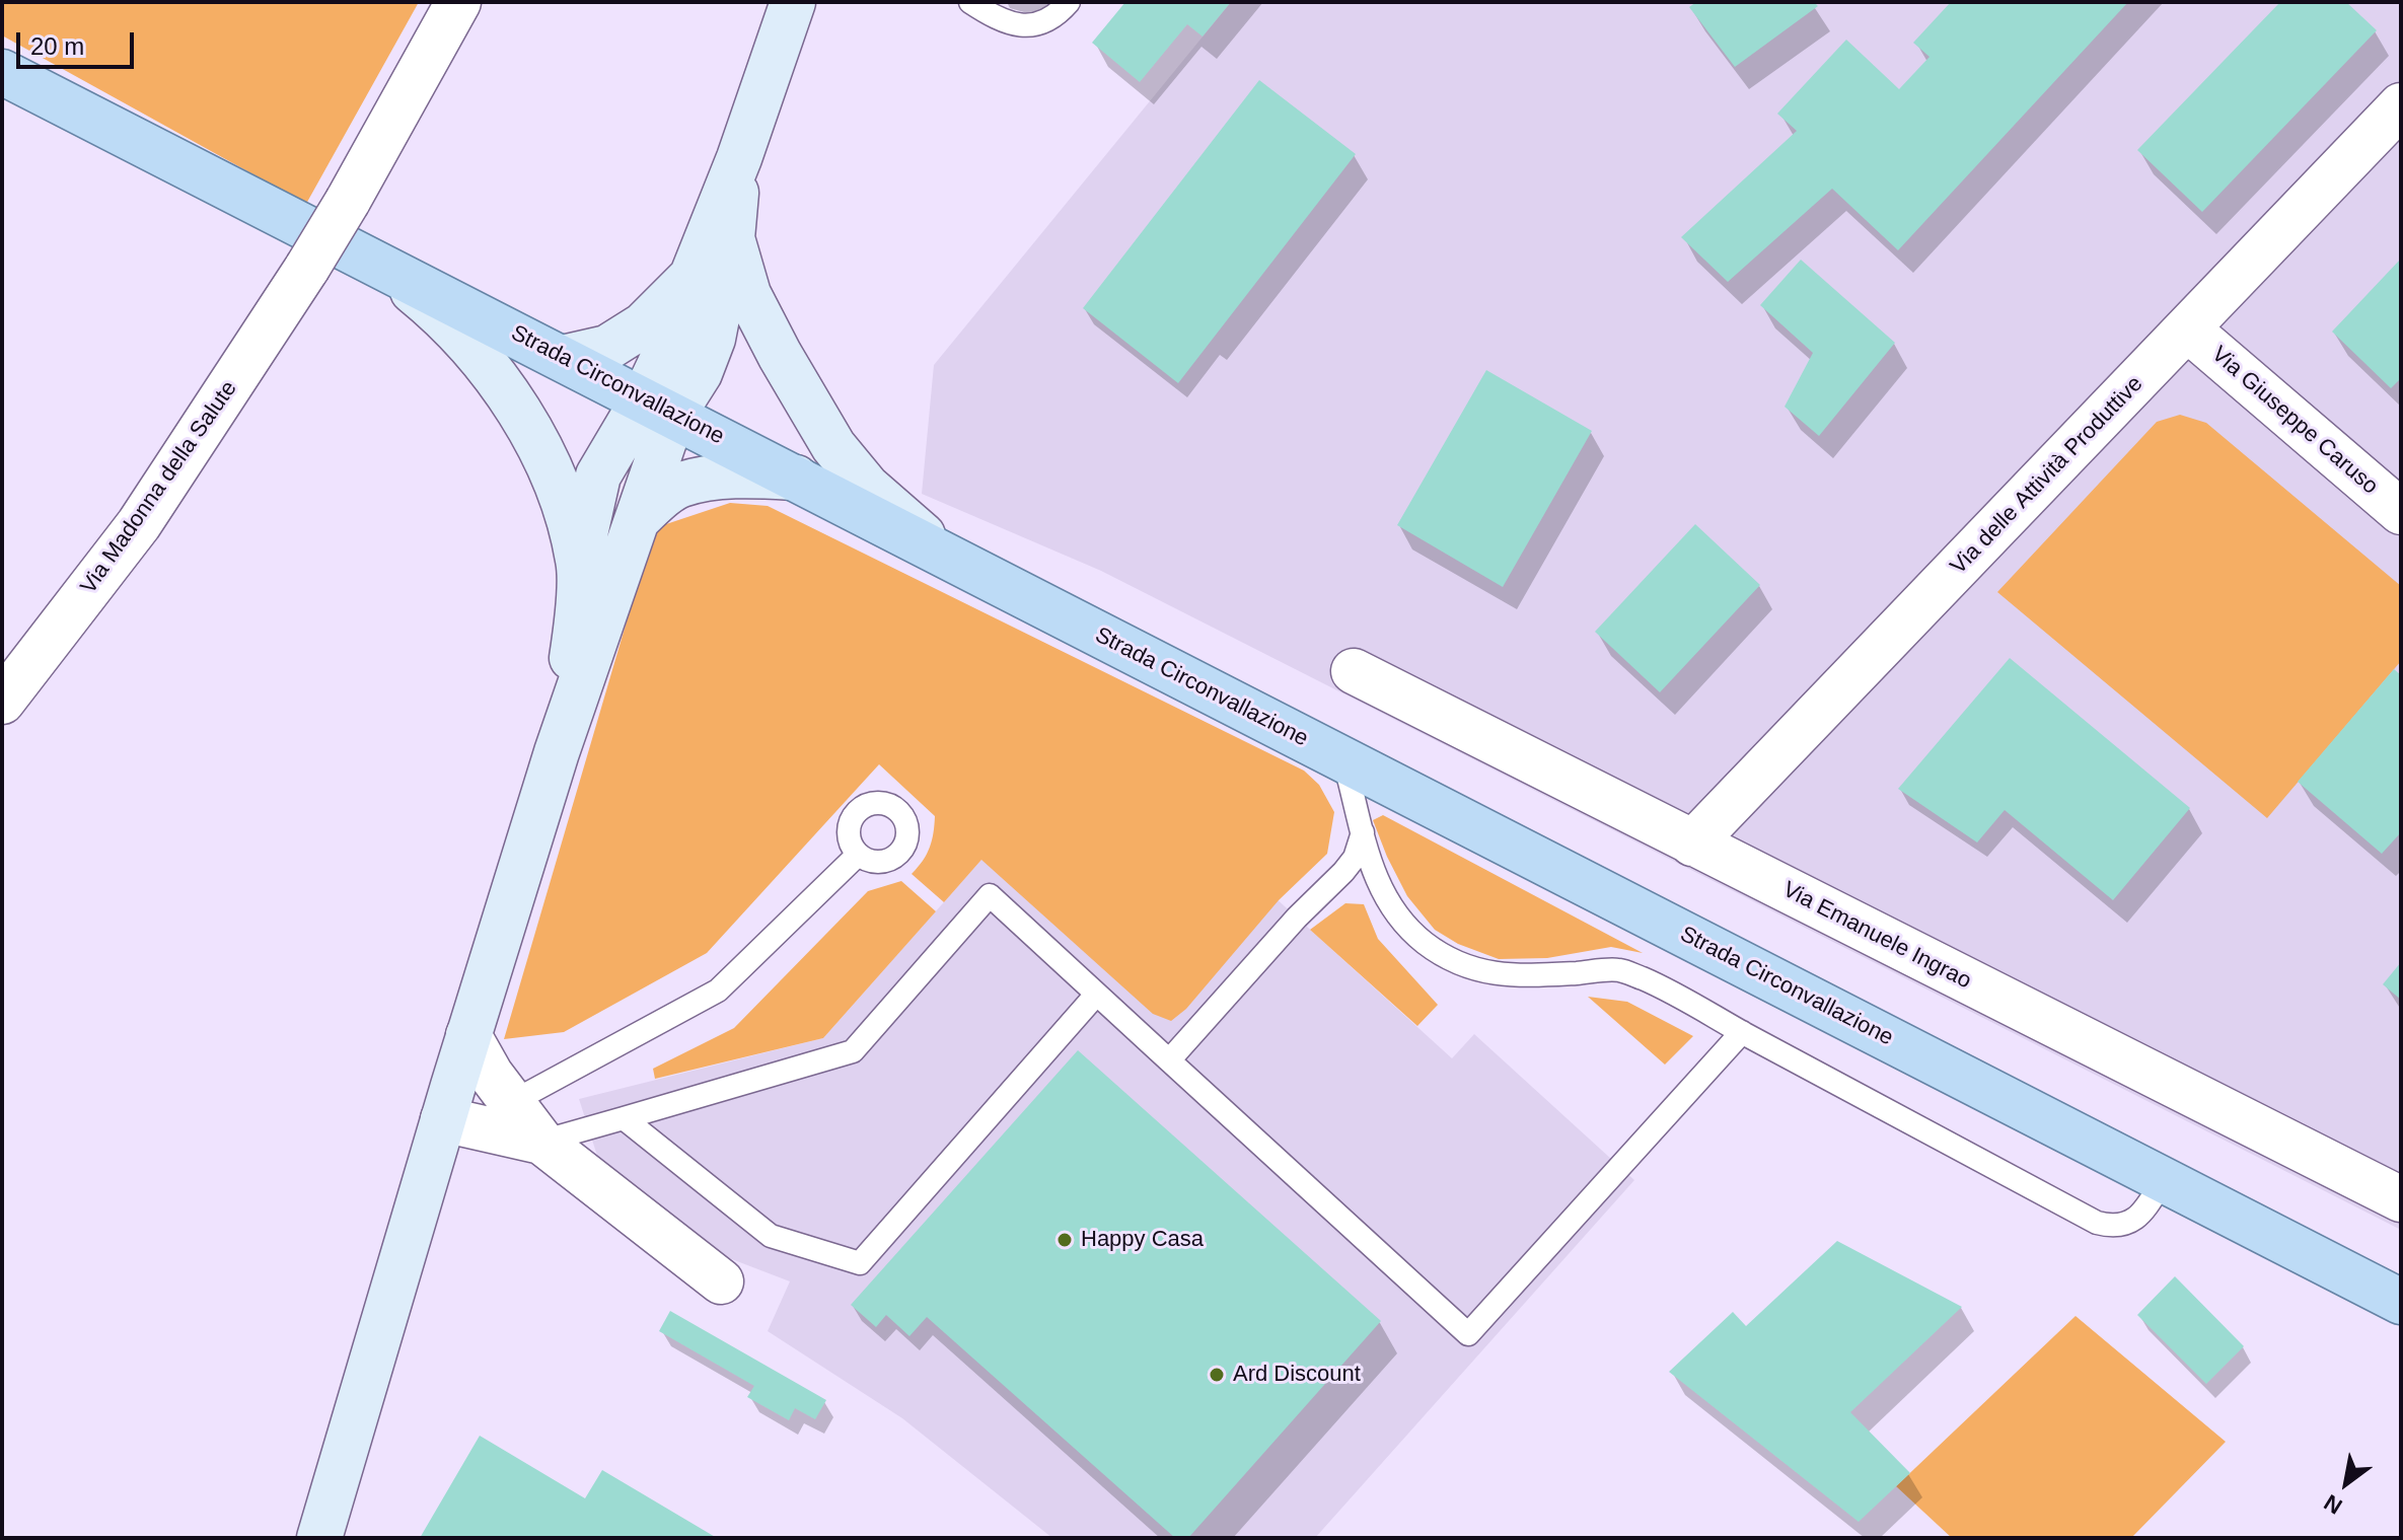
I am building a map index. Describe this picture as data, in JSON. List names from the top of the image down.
{
  "streets": {
    "main road": ["Strada Circonvallazione"],
    "street": [
      "Via Giuseppe Caruso",
      "Via delle Attività Produttive",
      "Via Madonna della Salute",
      "Via Emanuele Ingrao"
    ]
  },
  "crossings": [
    ["Via Giuseppe Caruso", "Via delle Attività Produttive"],
    ["Via delle Attività Produttive", "Via Emanuele Ingrao"]
  ],
  "places": ["Happy Casa", "Ard Discount"],
  "scale_bar": "20 m",
  "north": "bottom left"
}
